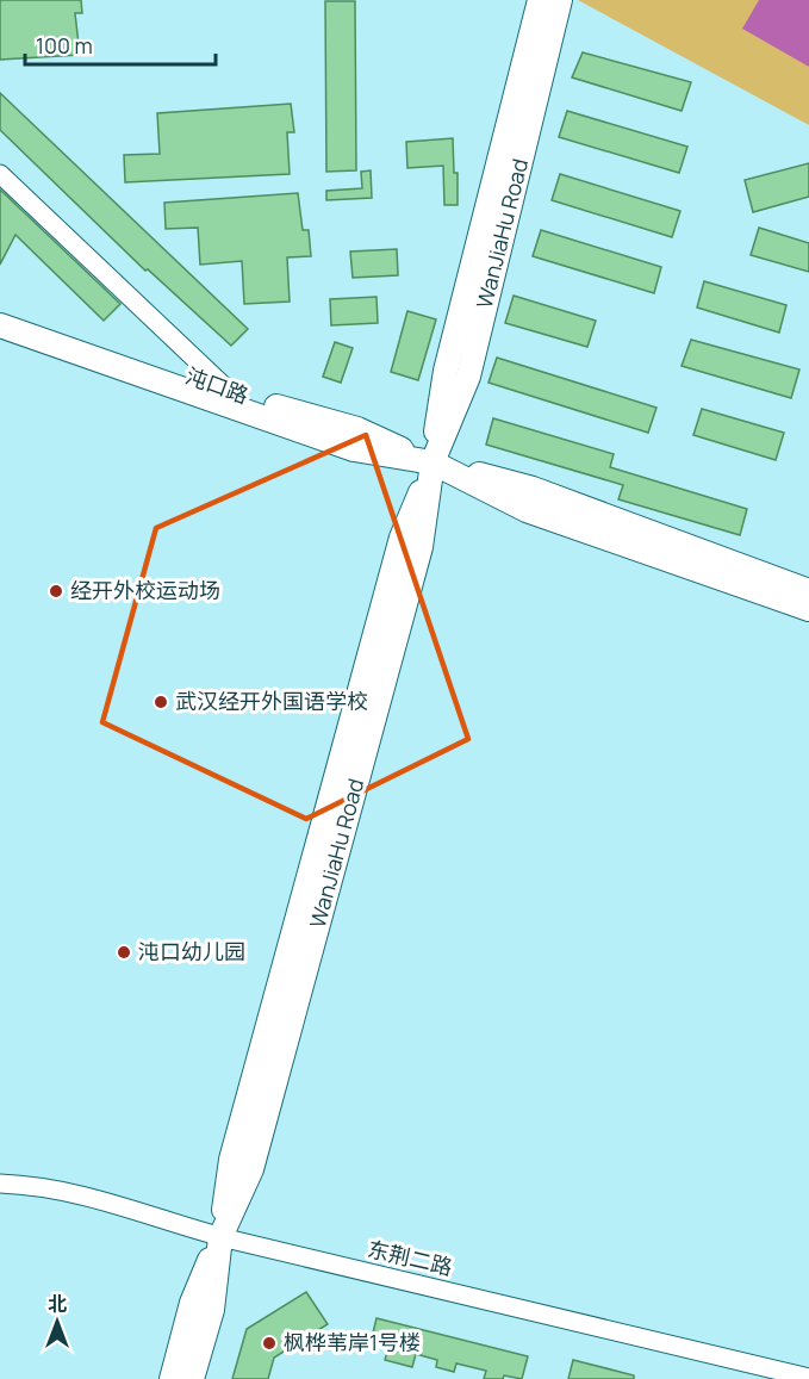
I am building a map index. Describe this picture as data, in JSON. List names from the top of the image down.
{
  "streets": {
    "main road": ["WanJiaHu Road", "沌口路"],
    "street": ["东荆二路"]
  },
  "crossings": [
    ["WanJiaHu Road", "沌口路"],
    ["WanJiaHu Road", "东荆二路"]
  ],
  "places": [
    "经开外校运动场",
    "武汉经开外国语学校",
    "沌口幼儿园",
    "枫桦苇岸1号楼"
  ],
  "scale_bar": "100 m",
  "north": "top"
}
